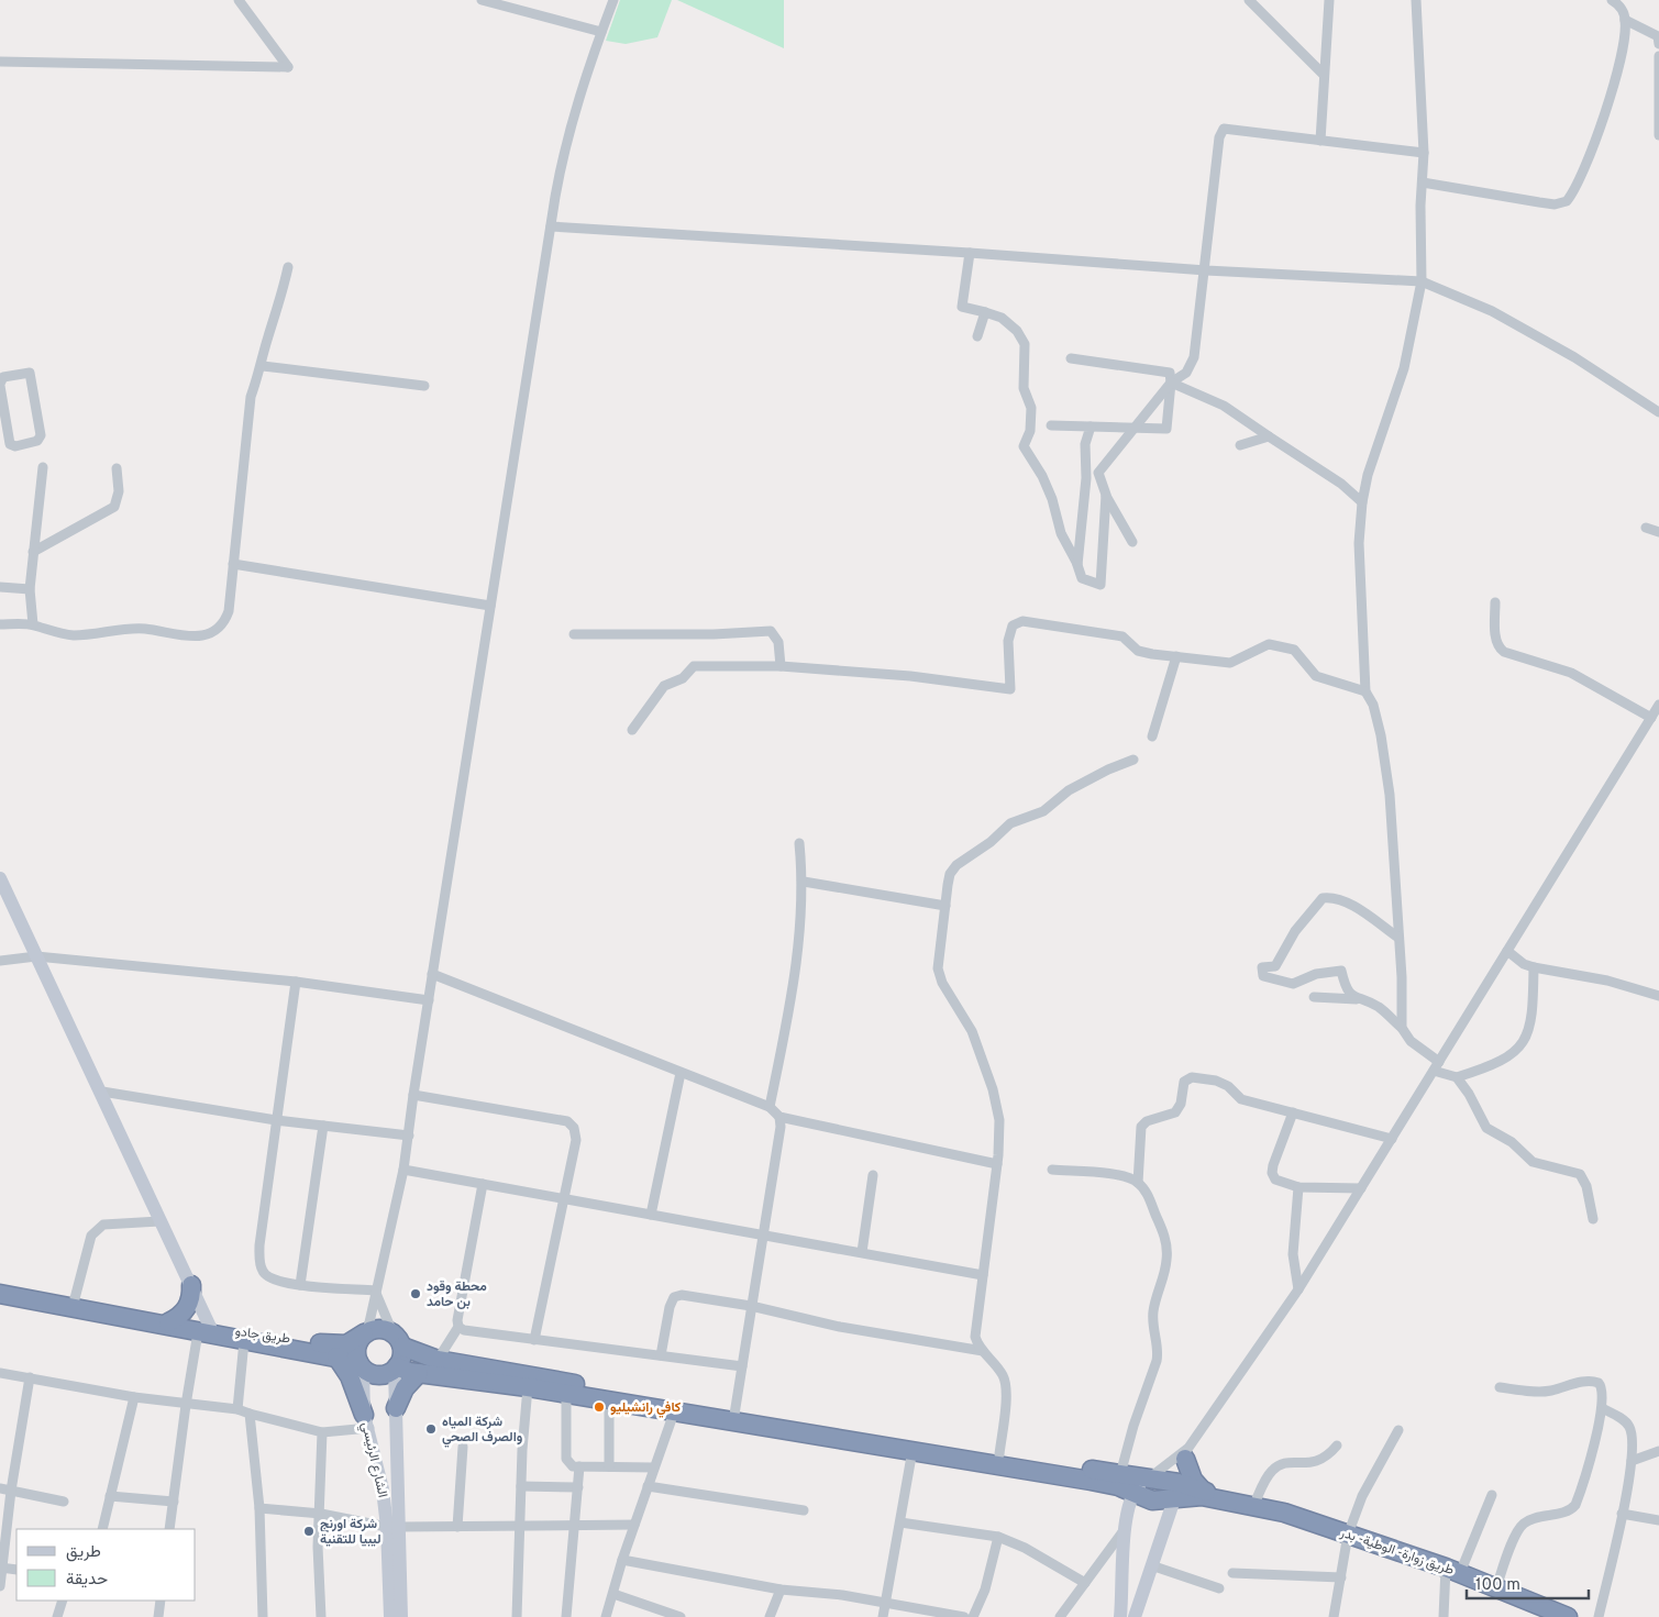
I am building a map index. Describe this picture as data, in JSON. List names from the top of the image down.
{
  "streets": {
    "highway": ["طريق جادو", "طريق زوارة- الوطية- بدر"],
    "street": ["الشارع الرئيسي"]
  },
  "crossings": [
    ["طريق جادو", "الشارع الرئيسي"]
  ],
  "places": [
    "محطة وقود بن حامد",
    "كافي رانشيليو",
    "شركة المياه والصرف الصحي",
    "شركة اورنج ليبيا للتقنية"
  ],
  "legend": ["طريق", "حديقة"],
  "scale_bar": "100 m"
}
